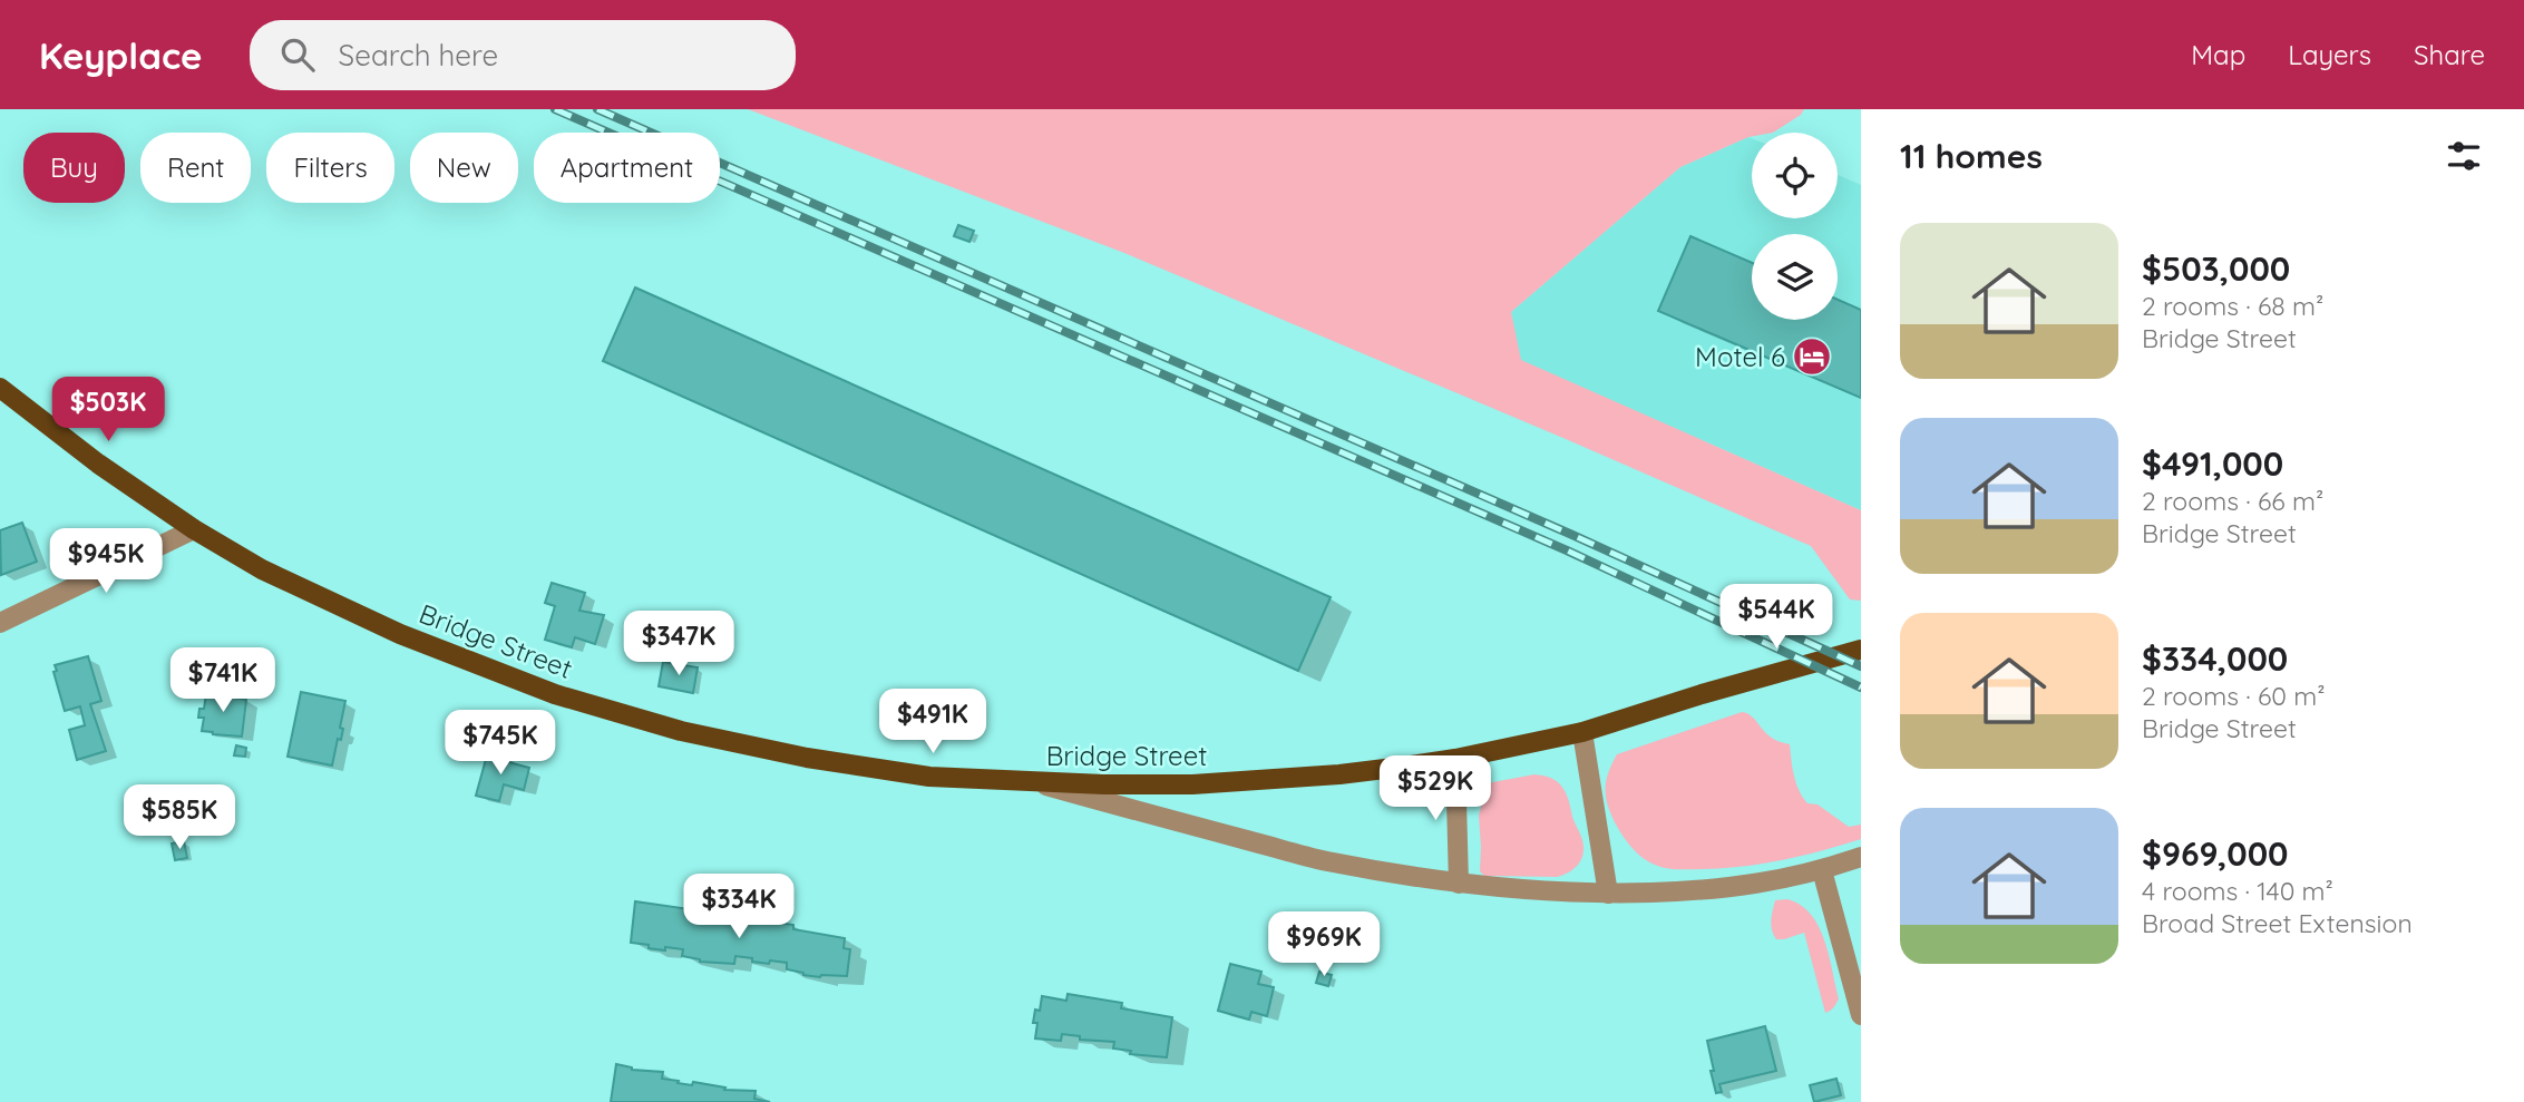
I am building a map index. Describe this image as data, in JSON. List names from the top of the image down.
{
  "streets": {
    "main road": ["Bridge Street"]
  },
  "places": {
    "hotel": ["Motel 6"]
  },
  "page": {
    "header": "Keyplace",
    "search": "Search here",
    "nav": ["Map", "Layers", "Share"],
    "heading": "11 homes",
    "chip": [
      "Buy",
      "Rent",
      "Filters",
      "New",
      "Apartment"
    ],
    "list": [
      {
        "name": "$503,000",
        "note": "2 rooms · 68 m² · Bridge Street"
      },
      {
        "name": "$491,000",
        "note": "2 rooms · 66 m² · Bridge Street"
      },
      {
        "name": "$334,000",
        "note": "2 rooms · 60 m² · Bridge Street"
      },
      {
        "name": "$969,000",
        "note": "4 rooms · 140 m² · Broad Street Extension"
      }
    ],
    "price": [
      "$503K",
      "$945K",
      "$544K",
      "$347K",
      "$741K",
      "$491K",
      "$745K",
      "$529K",
      "$585K",
      "$334K",
      "$969K"
    ]
  }
}
